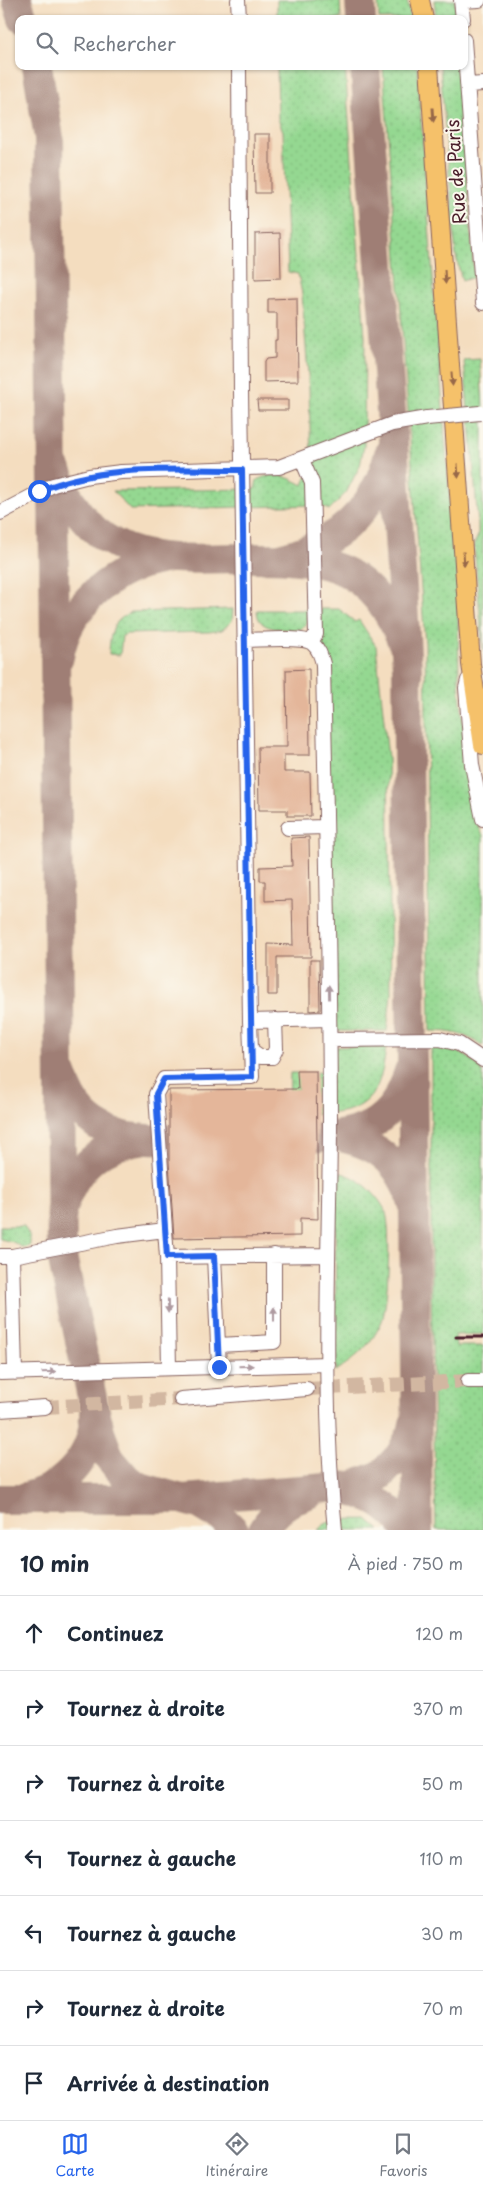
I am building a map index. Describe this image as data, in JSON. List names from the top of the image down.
{
  "streets": {
    "street": ["Rue de Paris"]
  },
  "page": {
    "search": "Rechercher",
    "heading": ["10 min", "À pied · 750 m"],
    "list": [
      ["Continuez", "120 m"],
      ["Tournez à droite", "370 m"],
      ["Tournez à droite", "50 m"],
      ["Tournez à gauche", "110 m"],
      ["Tournez à gauche", "30 m"],
      ["Tournez à droite", "70 m"],
      "Arrivée à destination"
    ],
    "nav": ["Carte", "Itinéraire", "Favoris"]
  }
}
